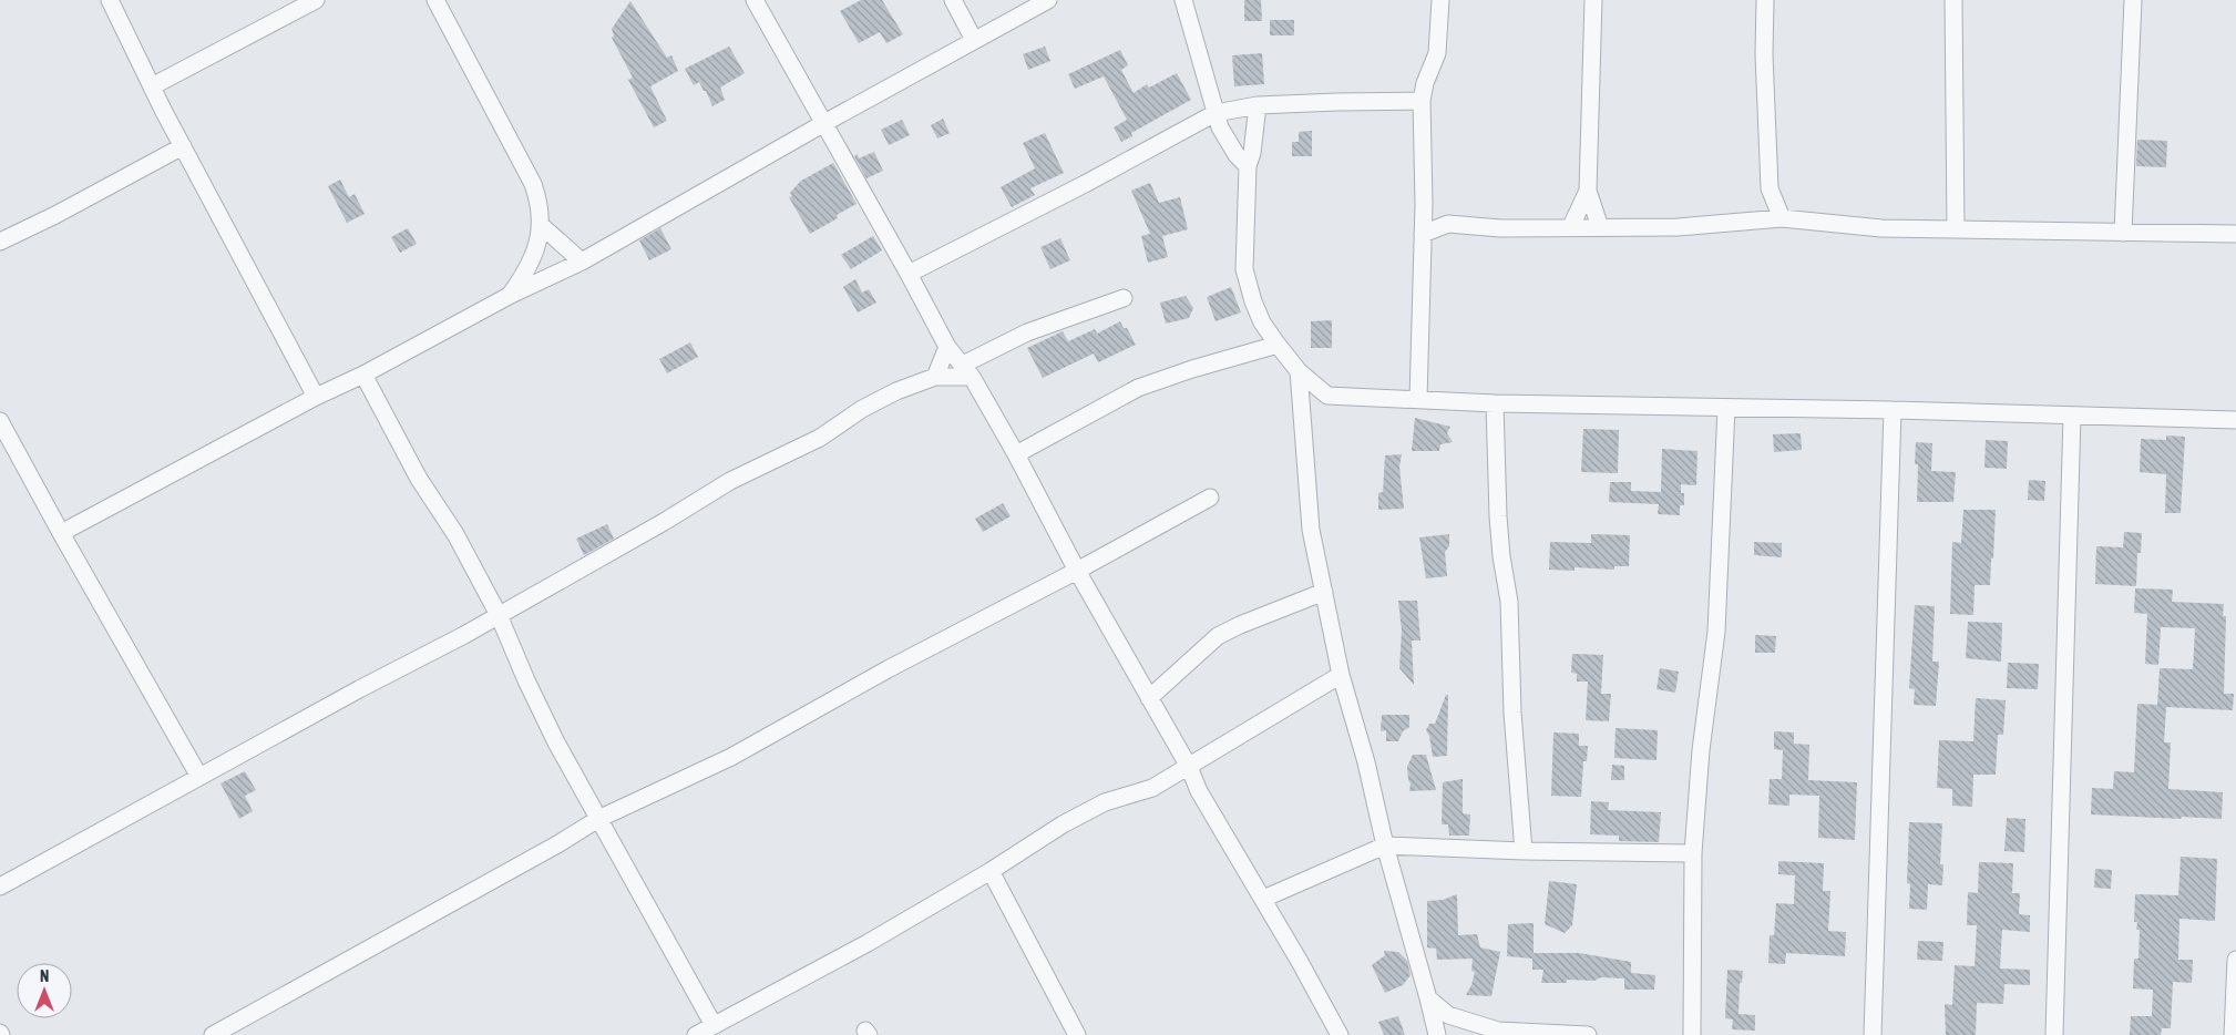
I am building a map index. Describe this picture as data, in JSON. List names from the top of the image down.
{
  "north": "top"
}
